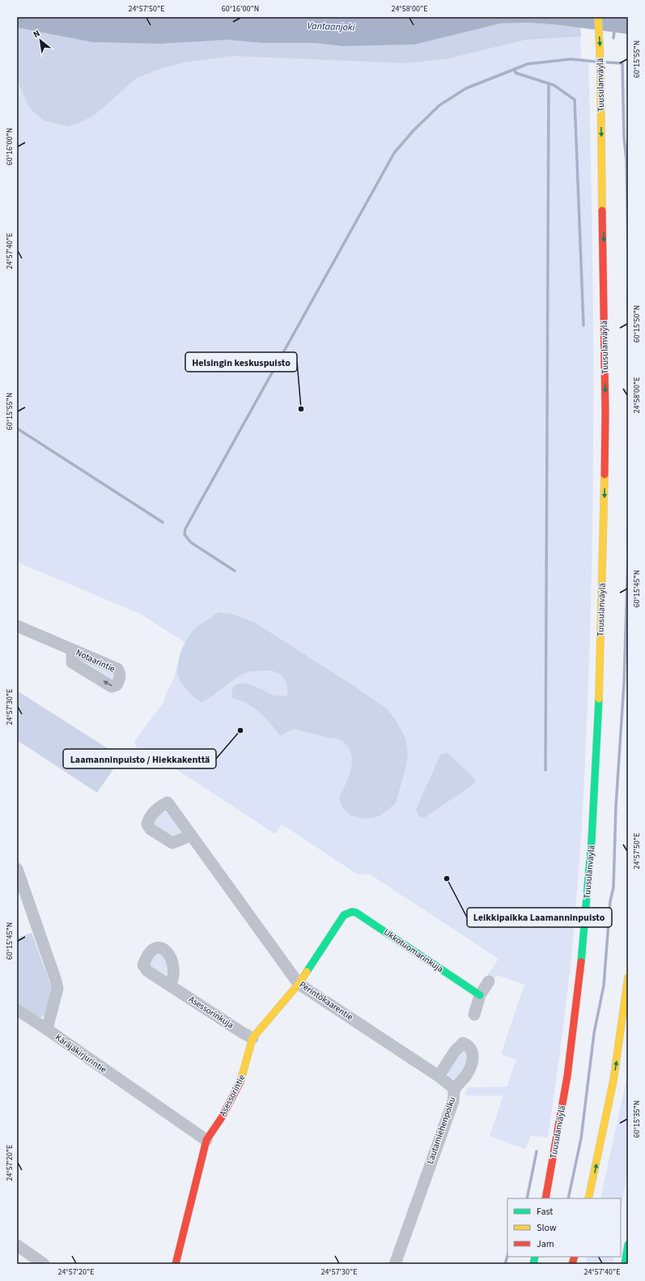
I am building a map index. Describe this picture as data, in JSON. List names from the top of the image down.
{
  "streets": {
    "main road": ["Tuusulanväylä", "Ukkotuomarinkuja", "Asessorintie"],
    "street": [
      "Notaarintie",
      "Perintökaarentie",
      "Asessorinkuja",
      "Käräjäkirjurintie",
      "Lautamiehenpolku"
    ]
  },
  "crossings": [
    ["Ukkotuomarinkuja", "Asessorintie"],
    ["Perintökaarentie", "Asessorintie"],
    ["Perintökaarentie", "Lautamiehenpolku"],
    ["Asessorinkuja", "Asessorintie"],
    ["Käräjäkirjurintie", "Asessorintie"]
  ],
  "one_way": ["Tuusulanväylä"],
  "water": ["Vantaanjoki"],
  "places": ["Helsingin keskuspuisto", "Laamanninpuisto / Hiekkakenttä", "Leikkipaikka Laamanninpuisto"],
  "legend": ["Fast", "Slow", "Jam"],
  "north": "top left",
  "coordinates": [
    "24°57'50\"E",
    "60°16'00\"N",
    "24°58'00\"E",
    "60°15'55\"N",
    "24°57'40\"E",
    "60°15'50\"N",
    "60°15'45\"N",
    "24°57'30\"E",
    "60°15'35\"N",
    "24°57'20\"E"
  ]
}
